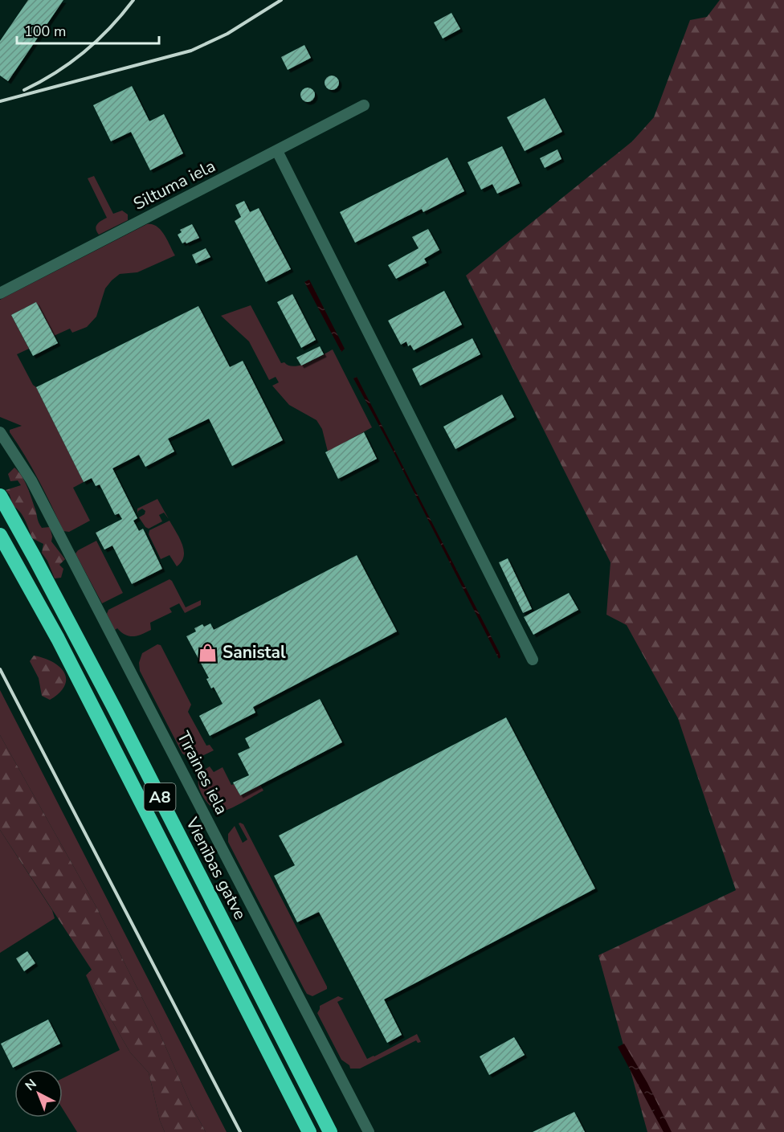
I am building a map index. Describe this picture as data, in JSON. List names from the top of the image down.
{
  "streets": {
    "highway": ["A8", "Vienības gatve"],
    "street": ["Siltuma iela", "Tīraines iela"]
  },
  "places": {
    "shop": ["Sanistal"]
  },
  "scale_bar": "100 m",
  "north": "top left"
}
